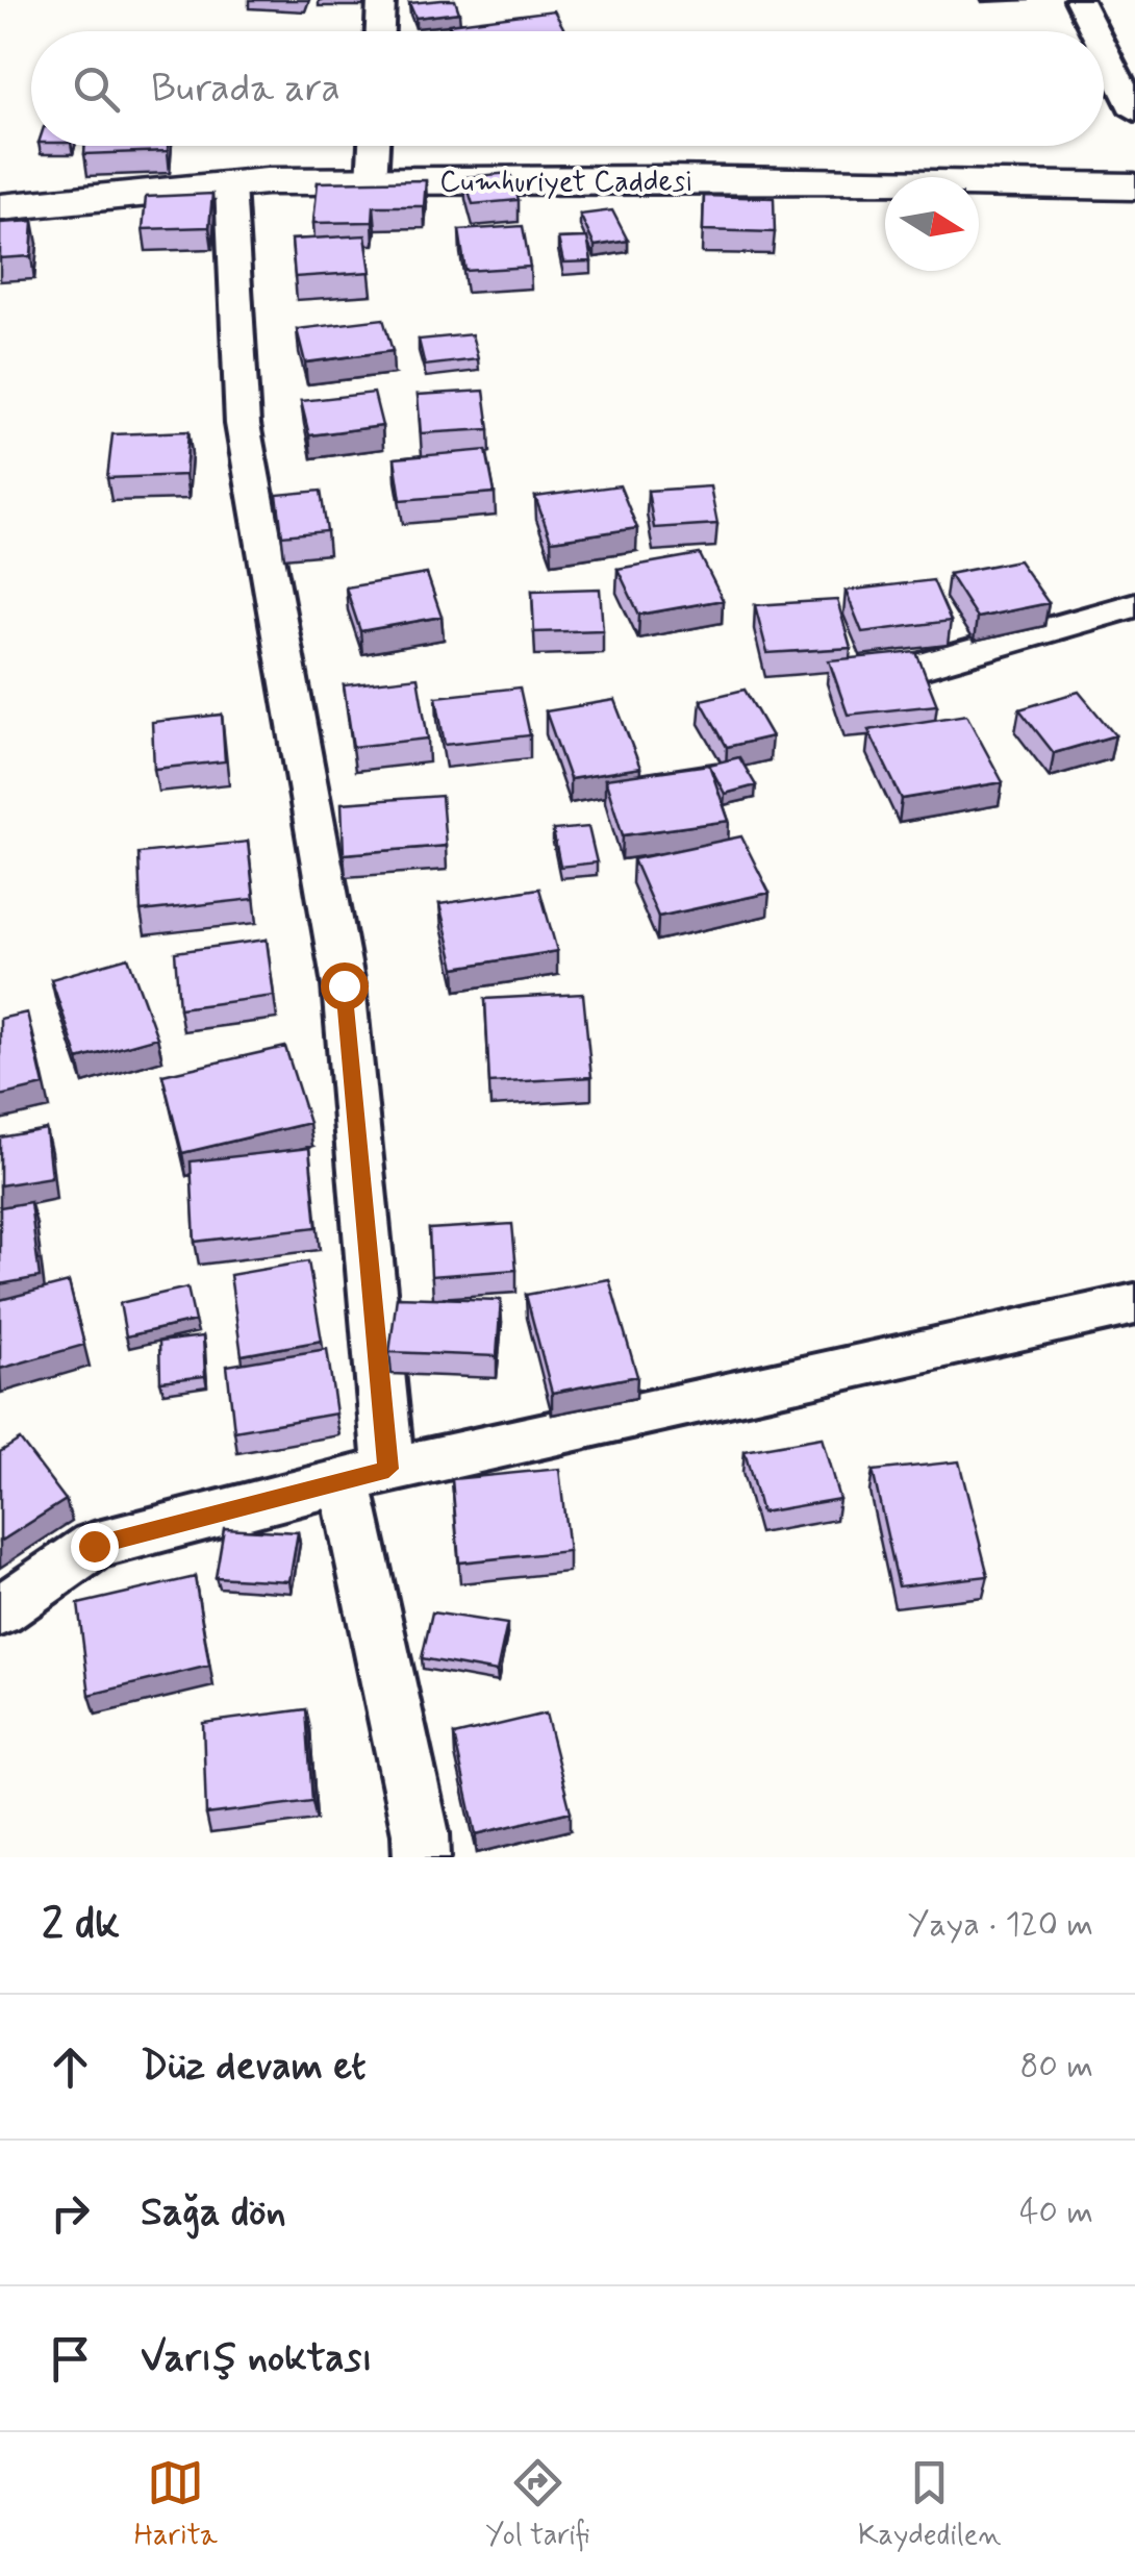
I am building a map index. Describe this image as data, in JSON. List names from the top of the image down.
{
  "streets": {
    "street": ["Cumhuriyet Caddesi"]
  },
  "north": "right",
  "page": {
    "search": "Burada ara",
    "heading": ["2 dk", "Yaya · 120 m"],
    "list": [
      ["Düz devam et", "80 m"],
      ["Sağa dön", "40 m"],
      "Varış noktası"
    ],
    "nav": ["Harita", "Yol tarifi", "Kaydedilen"]
  }
}
